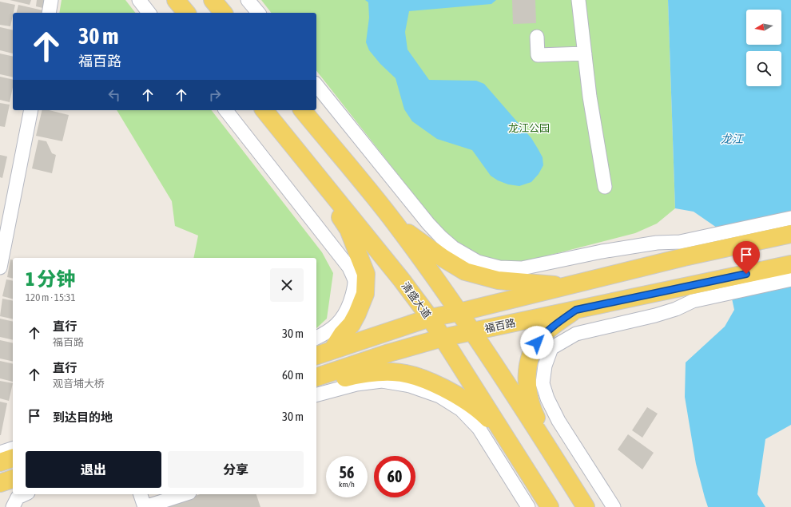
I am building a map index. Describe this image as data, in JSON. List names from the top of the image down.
{
  "streets": {
    "main road": ["清盛大道", "福百路"]
  },
  "crossings": [
    ["清盛大道", "福百路"]
  ],
  "water": ["龙江"],
  "parks": ["龙江公园"],
  "north": "left",
  "page": {
    "turn": ["30 m", "福百路"],
    "heading": ["1 分钟", "120 m · 15:31"],
    "list": [
      {
        "name": "直行",
        "note": "福百路",
        "value": "30 m"
      },
      {
        "name": "直行",
        "note": "观音埔大桥",
        "value": "60 m"
      },
      {
        "name": "到达目的地",
        "value": "30 m"
      }
    ],
    "buttons": ["退出", "分享"],
    "speed": "56 km/h",
    "limit": "60"
  }
}
